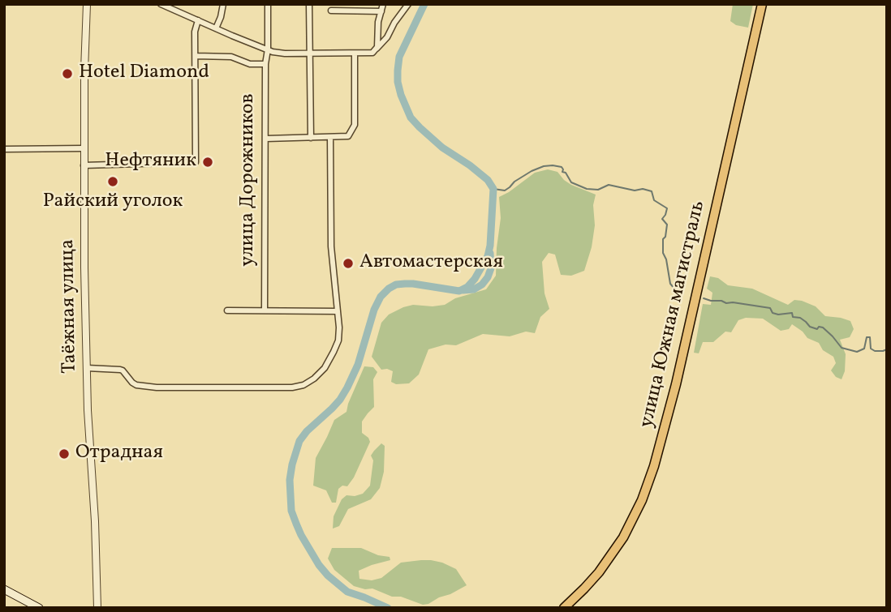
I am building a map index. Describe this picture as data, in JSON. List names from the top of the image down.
{
  "streets": {
    "highway": ["улица Южная магистраль"],
    "street": ["улица Дорожников", "Таёжная улица"]
  },
  "places": [
    "Hotel Diamond",
    "Нефтяник",
    "Райский уголок",
    "Автомастерская",
    "Отрадная"
  ]
}
